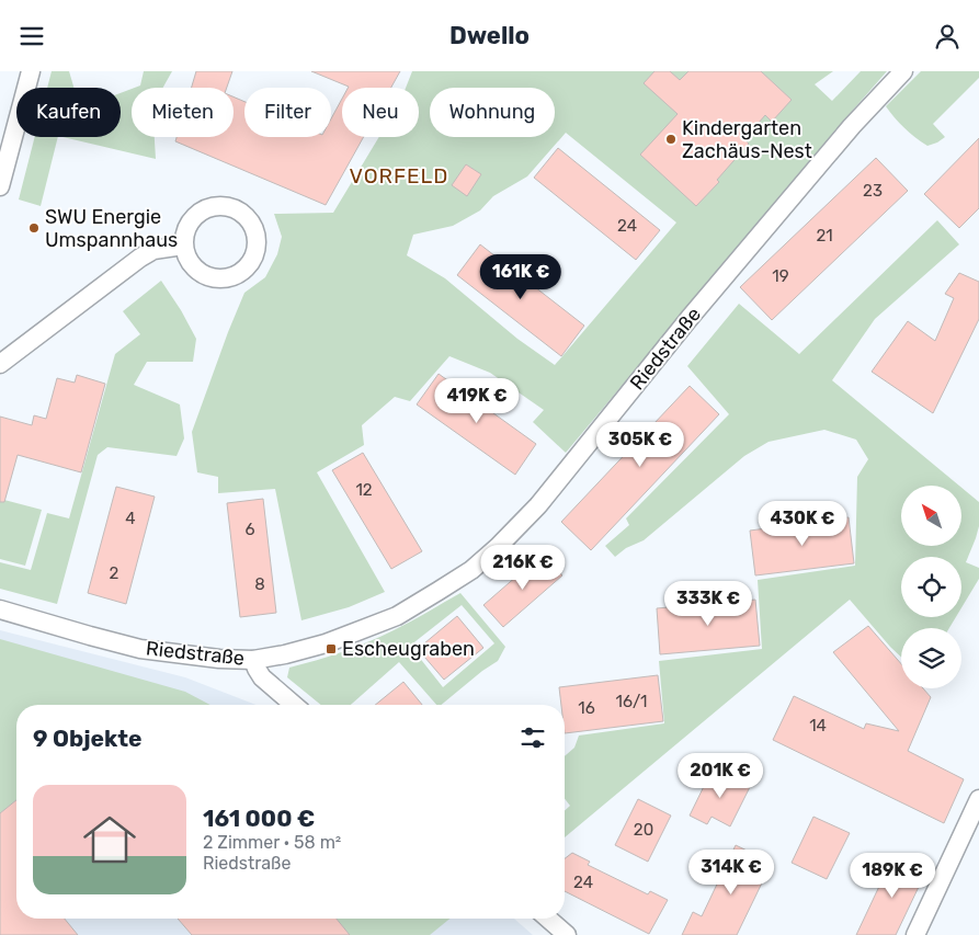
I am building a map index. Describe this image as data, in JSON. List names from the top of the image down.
{
  "streets": {
    "street": ["Riedstraße"]
  },
  "districts": ["VORFELD"],
  "places": {
    "other": ["Kindergarten Zachäus-Nest", "SWU Energie Umspannhaus"],
    "transit": ["Escheugraben"]
  },
  "house_numbers": [
    "23",
    "24",
    "21",
    "19",
    "12",
    "4",
    "6",
    "2",
    "8",
    "16/1",
    "16",
    "14",
    "20",
    "24"
  ],
  "north": "top left",
  "page": {
    "header": "Dwello",
    "chip": [
      "Kaufen",
      "Mieten",
      "Filter",
      "Neu",
      "Wohnung"
    ],
    "price": [
      "161K €",
      "419K €",
      "305K €",
      "430K €",
      "216K €",
      "333K €",
      "201K €",
      "314K €",
      "189K €"
    ],
    "heading": "9 Objekte",
    "list": [
      {
        "name": "161 000 €",
        "note": "2 Zimmer · 58 m² · Riedstraße"
      }
    ]
  }
}
